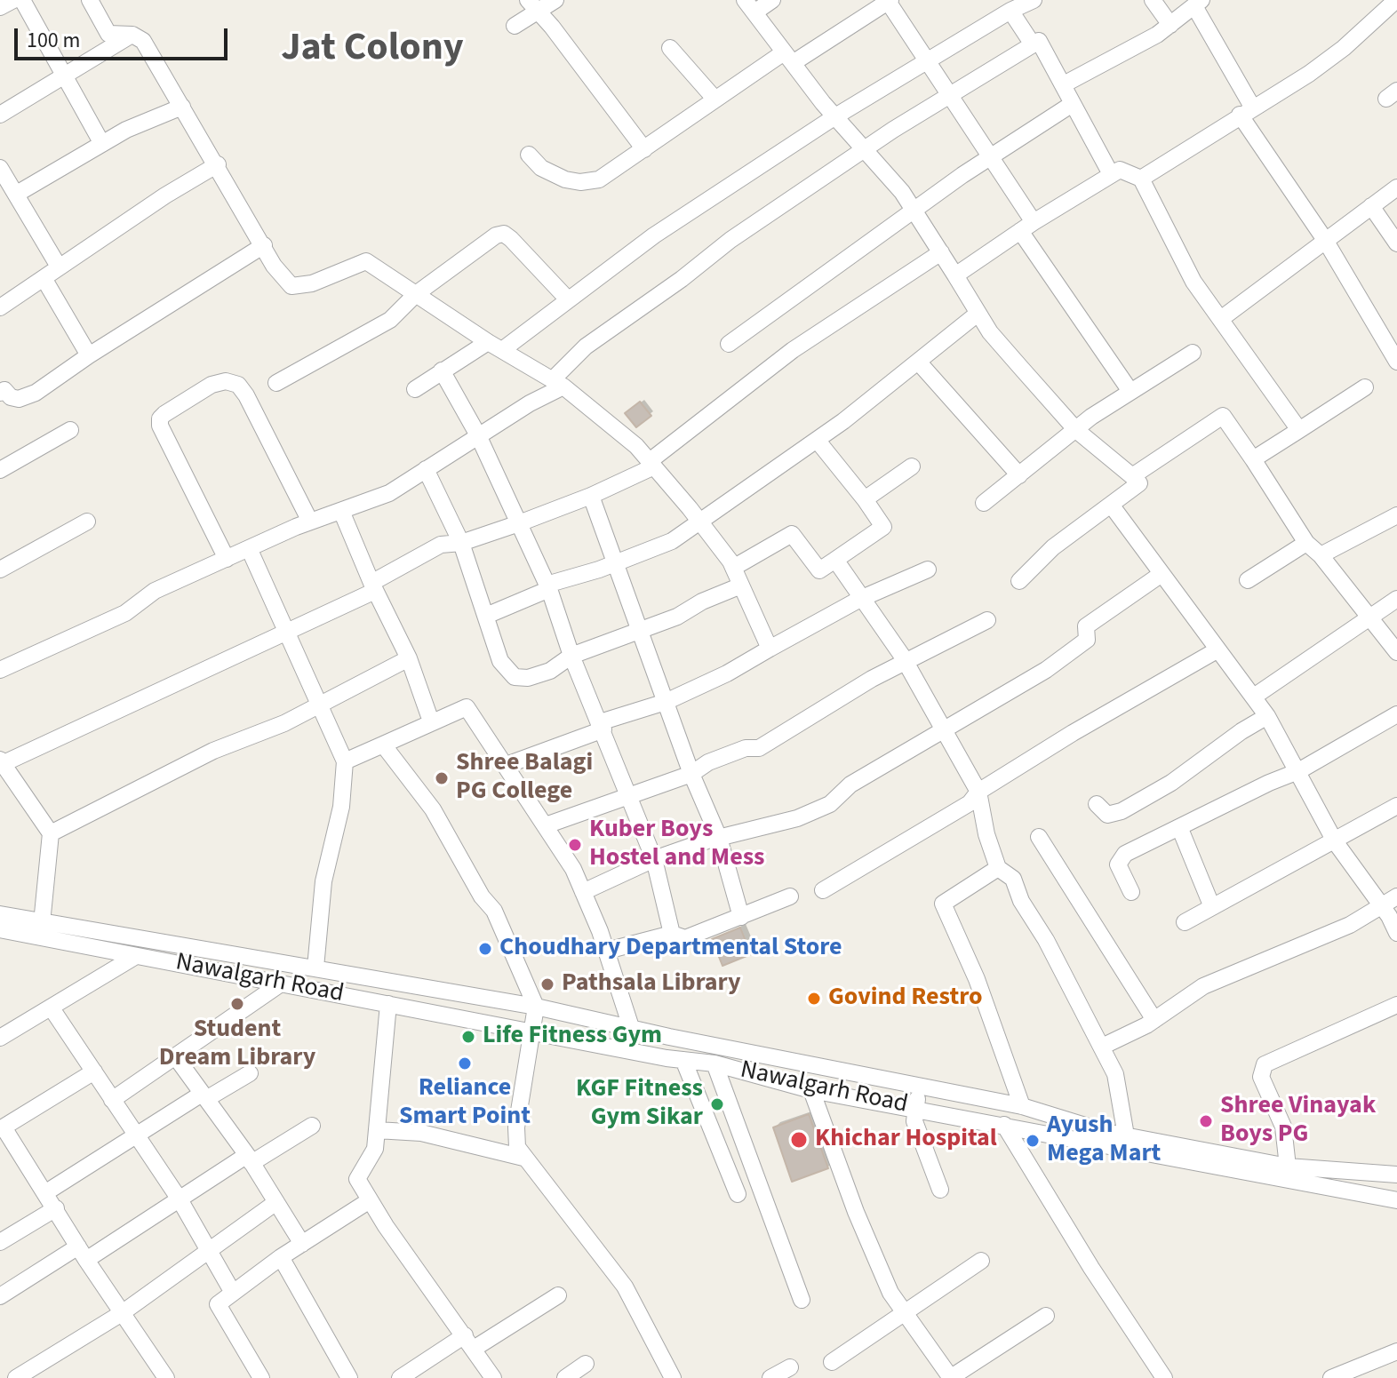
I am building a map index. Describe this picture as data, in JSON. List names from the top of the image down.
{
  "streets": {
    "street": ["Nawalgarh Road"]
  },
  "districts": ["Jat Colony"],
  "places": [
    "Shree Balagi PG College",
    "Kuber Boys Hostel and Mess",
    "Choudhary Departmental Store",
    "Pathsala Library",
    "Govind Restro",
    "Student Dream Library",
    "Life Fitness Gym",
    "Reliance Smart Point",
    "KGF Fitness Gym Sikar",
    "Shree Vinayak Boys PG",
    "Khichar Hospital",
    "Ayush Mega Mart"
  ],
  "scale_bar": "100 m"
}
